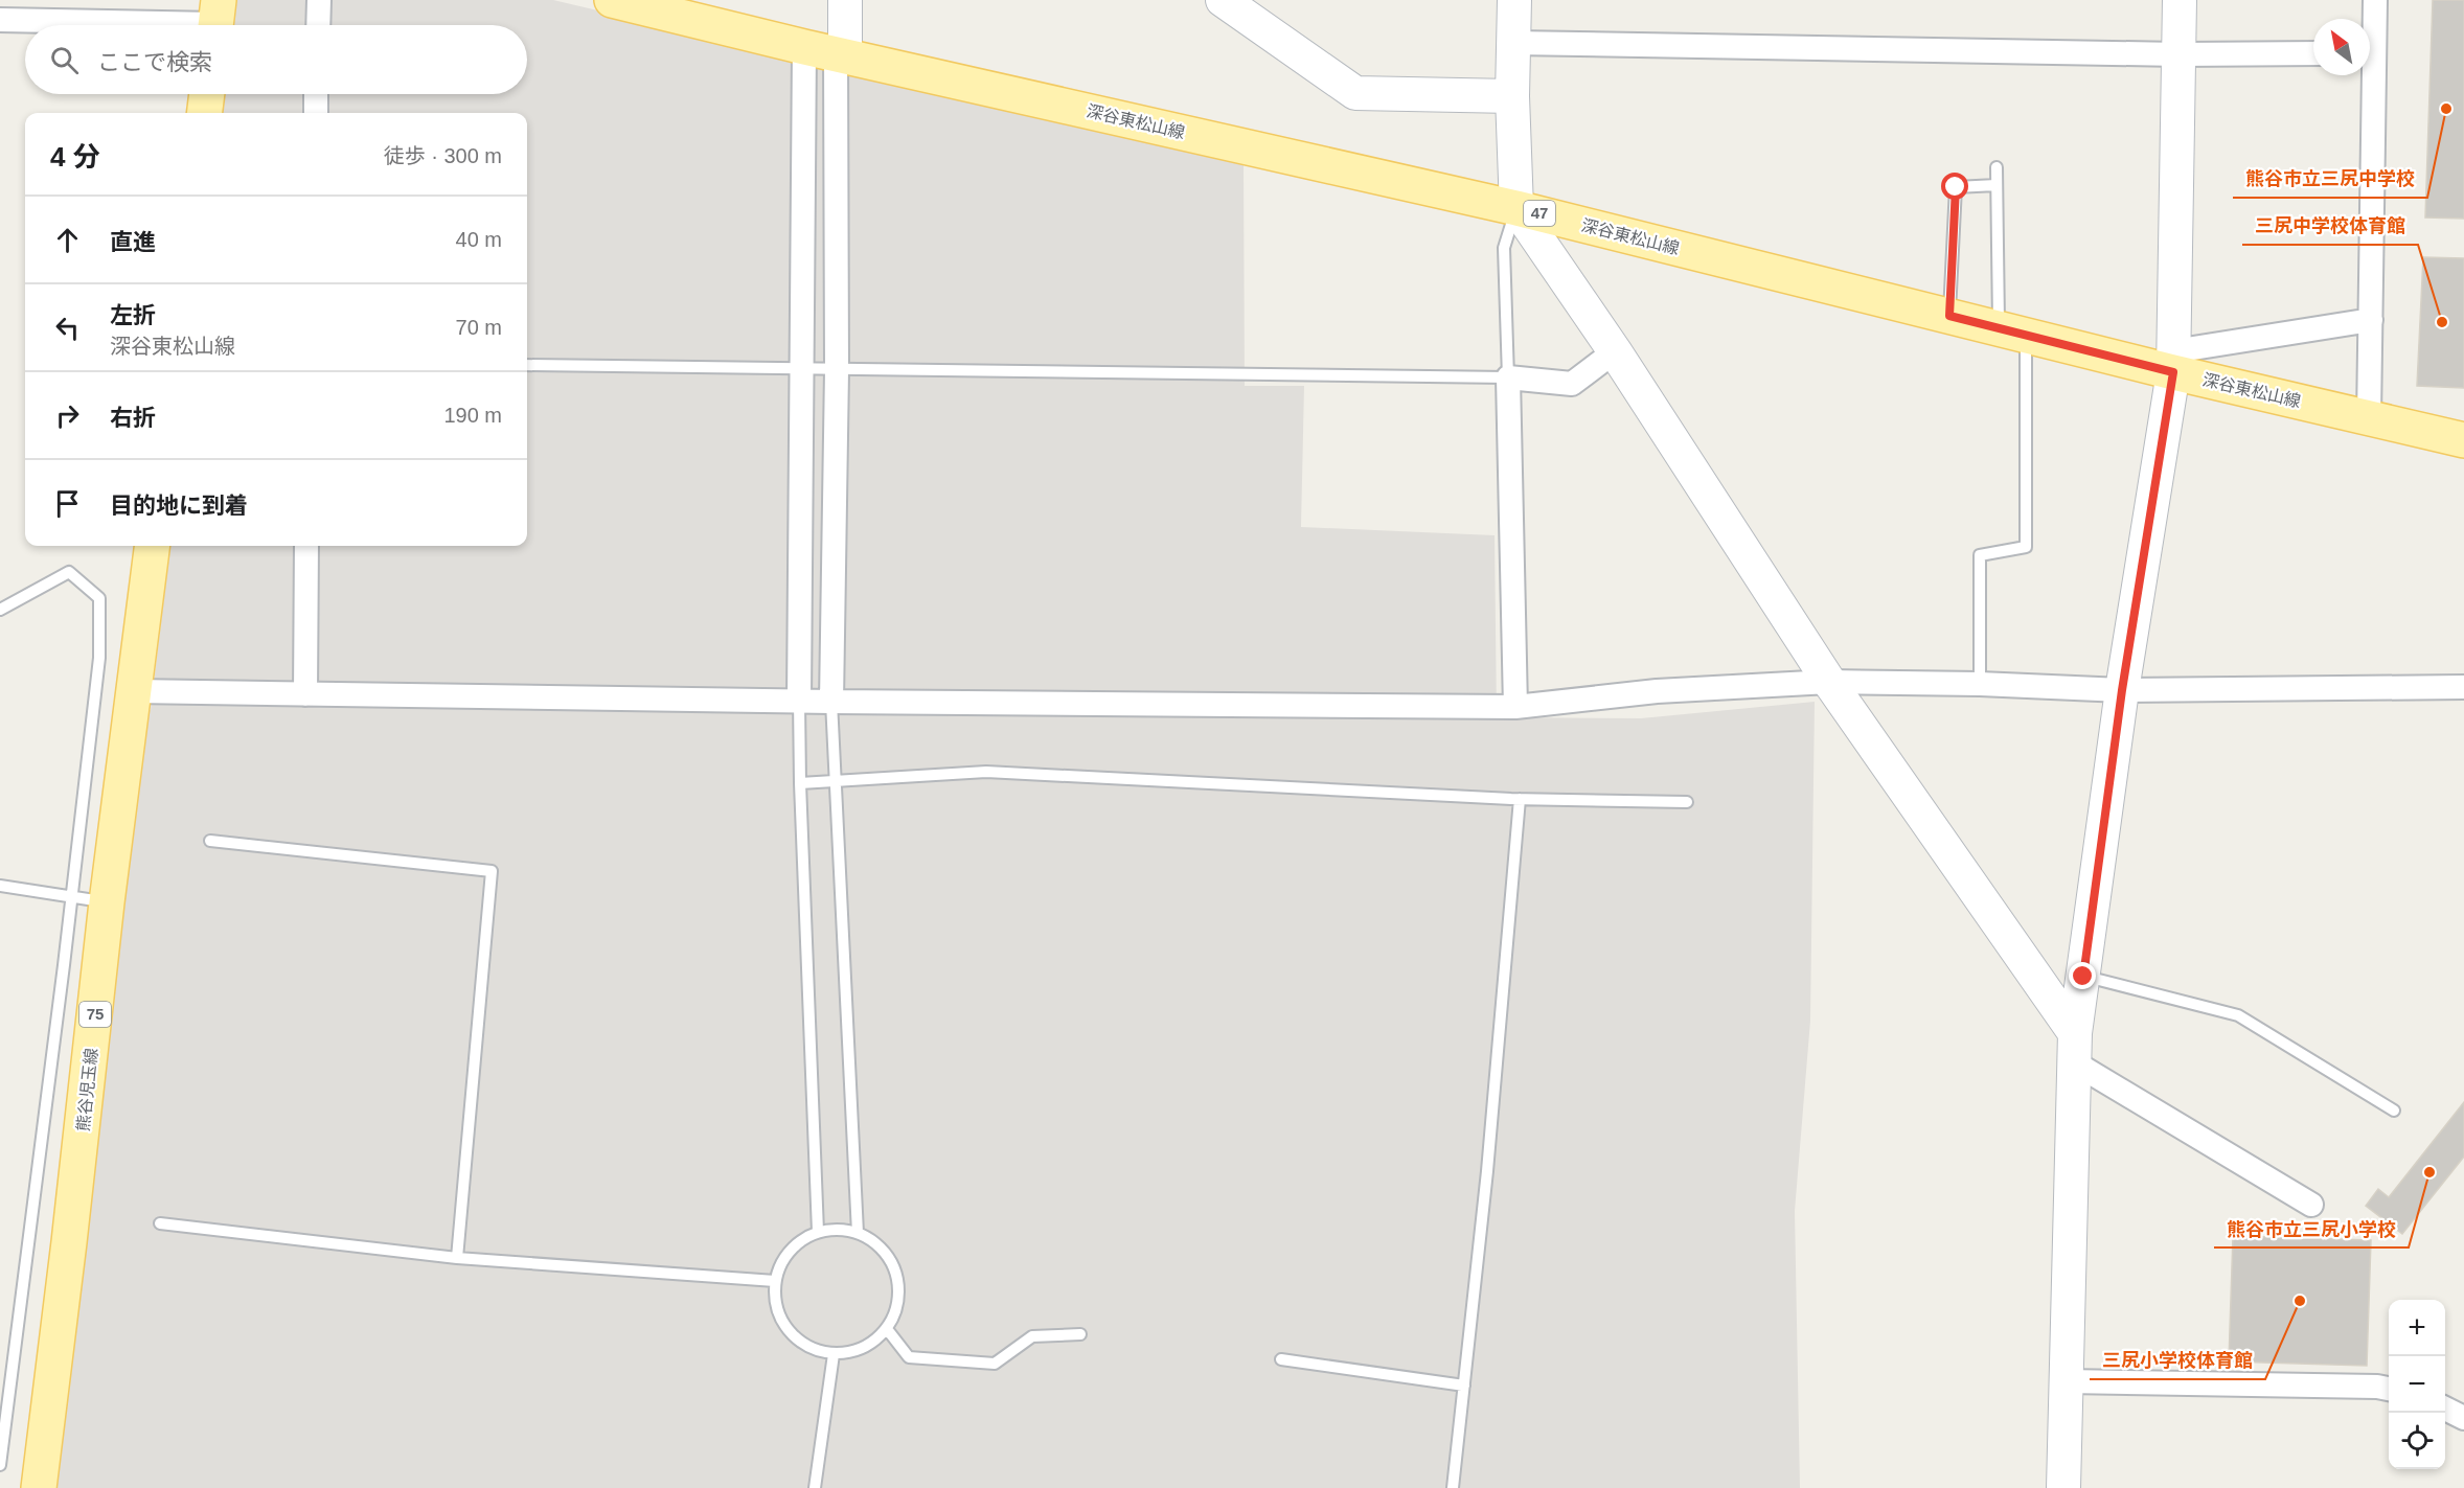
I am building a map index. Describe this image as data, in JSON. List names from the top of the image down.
{
  "streets": {
    "main road": [
      "深谷東松山線",
      "47",
      "75",
      "熊谷児玉線"
    ]
  },
  "places": [
    "熊谷市立三尻中学校",
    "三尻中学校体育館",
    "熊谷市立三尻小学校",
    "三尻小学校体育館"
  ],
  "north": "top left",
  "page": {
    "search": "ここで検索",
    "heading": ["4 分", "徒歩 · 300 m"],
    "list": [
      ["直進", "40 m"],
      ["左折", "深谷東松山線", "70 m"],
      ["右折", "190 m"],
      "目的地に到着"
    ],
    "map_buttons": ["+", "−"]
  }
}
